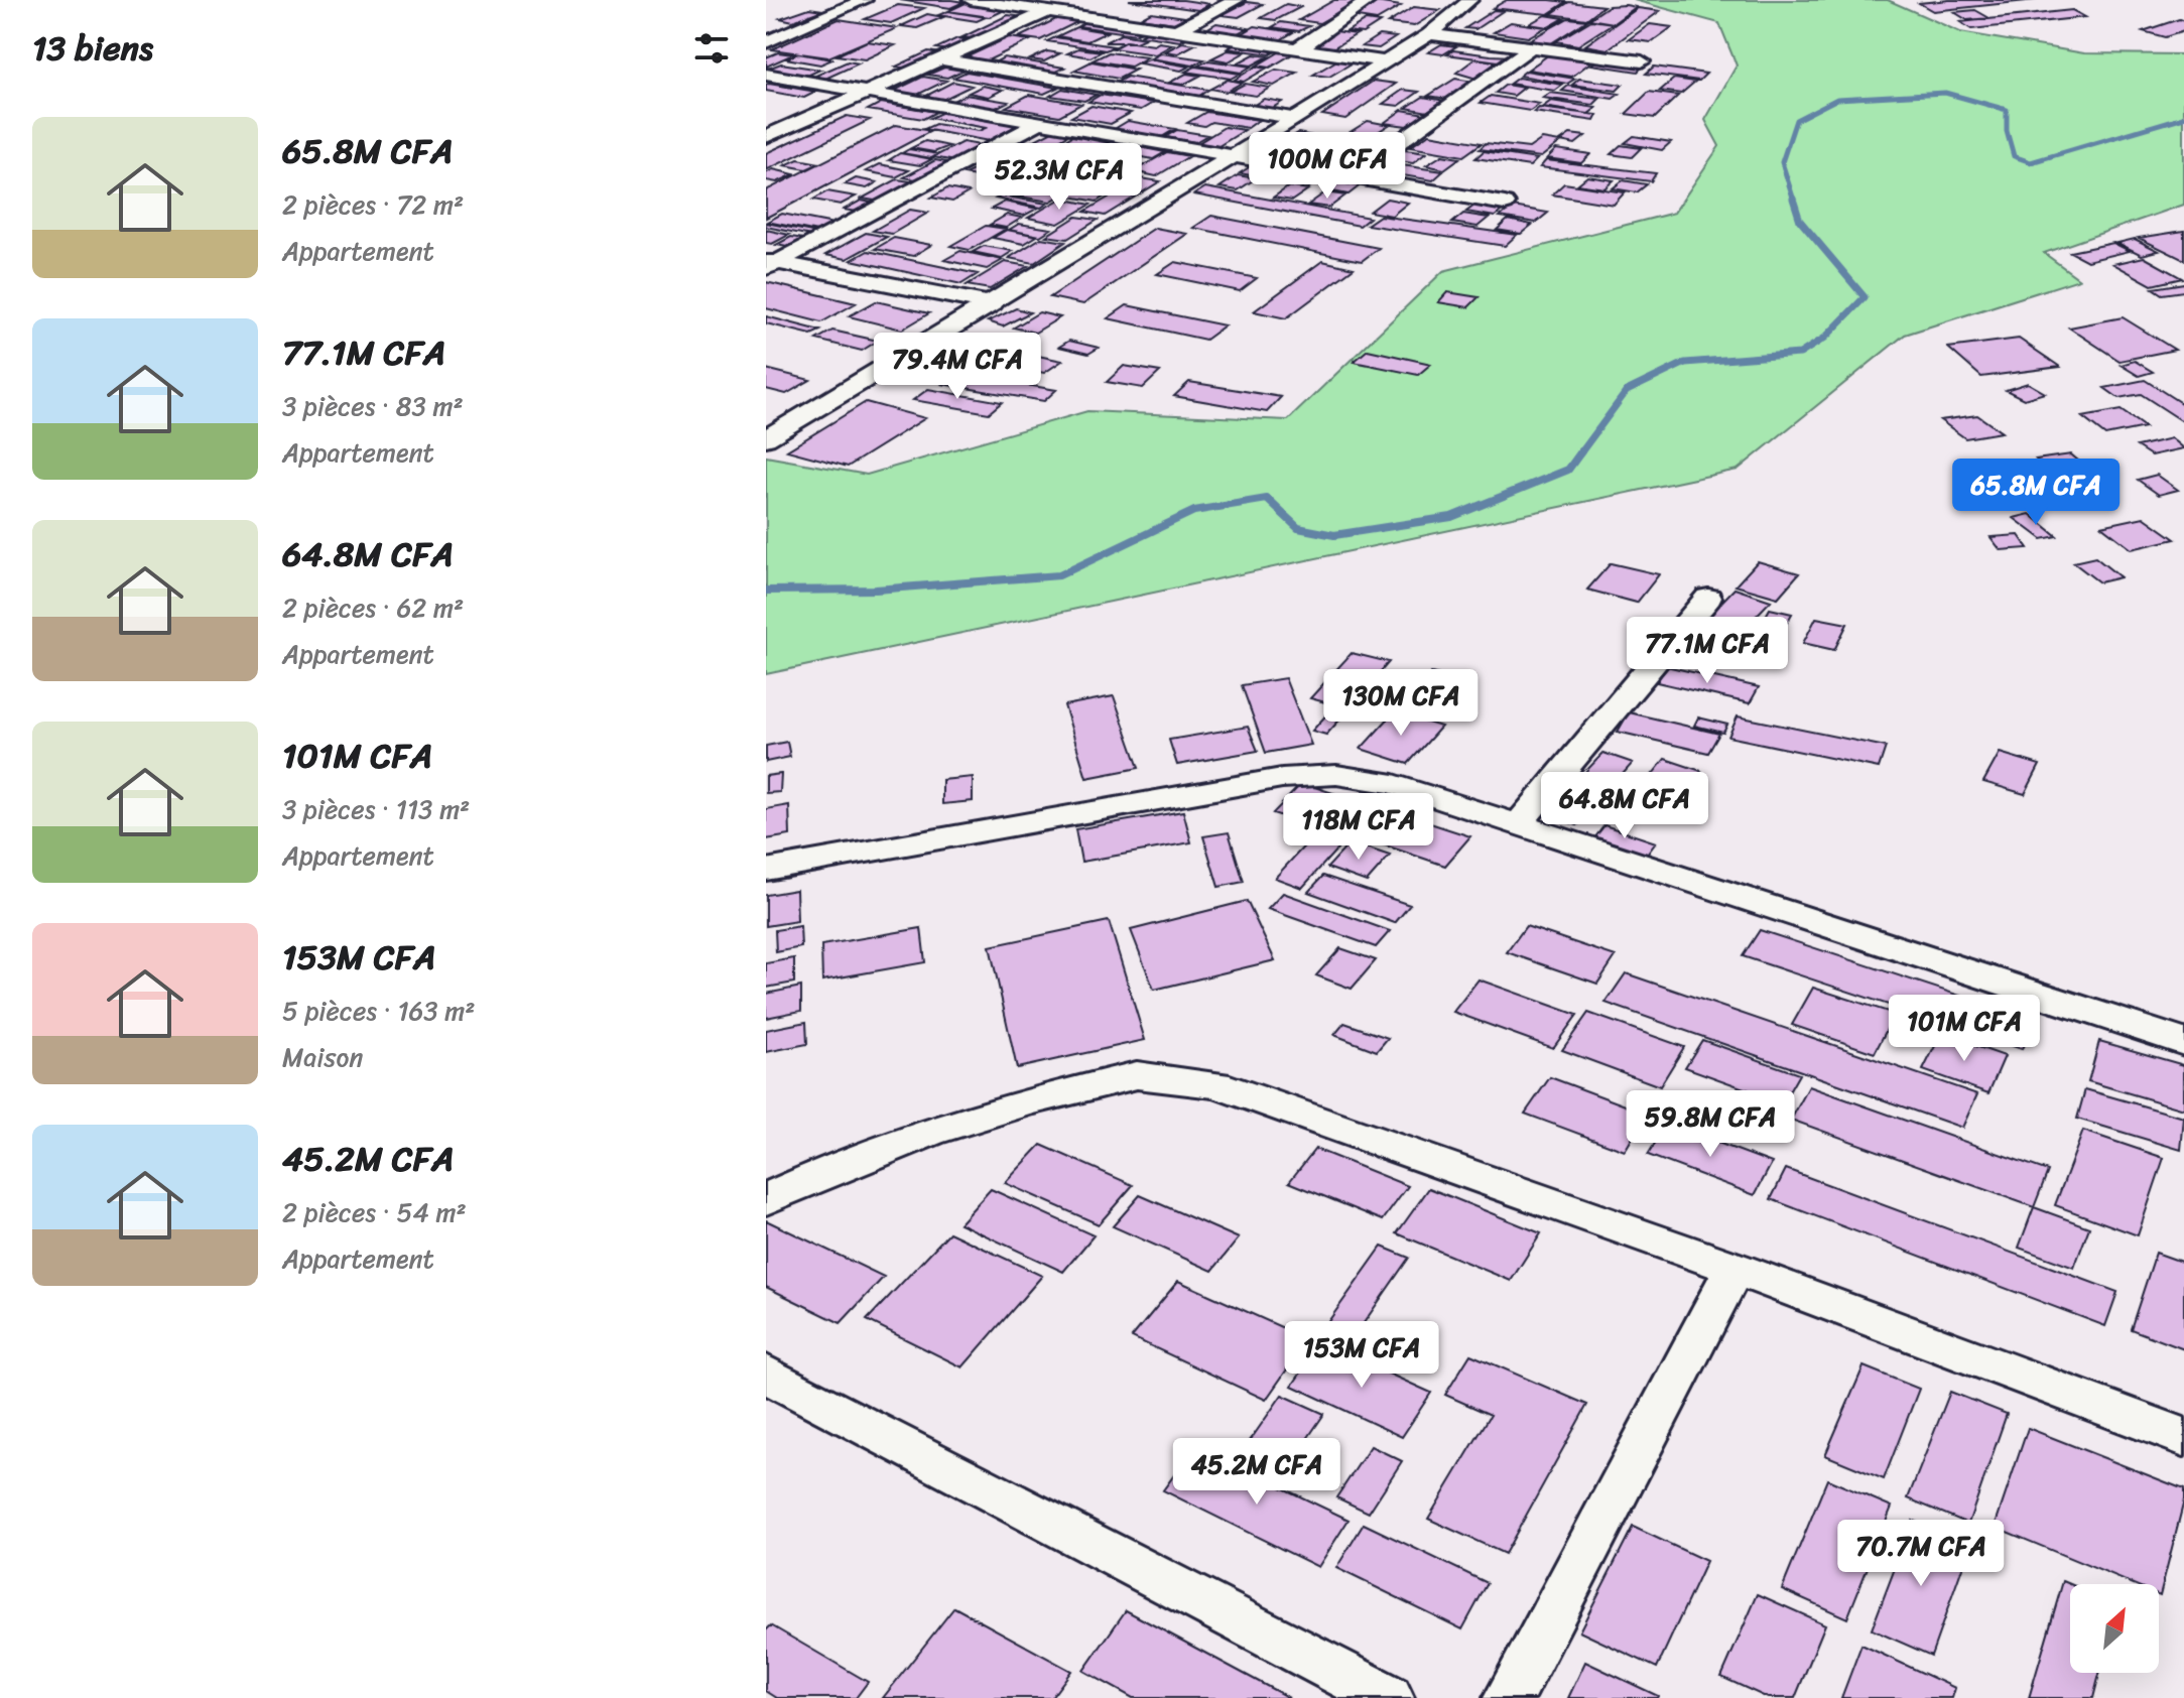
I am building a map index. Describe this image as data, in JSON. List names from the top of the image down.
{
  "north": "top right",
  "page": {
    "heading": "13 biens",
    "list": [
      {
        "name": "65.8M CFA",
        "note": "2 pièces · 72 m² · Appartement"
      },
      {
        "name": "77.1M CFA",
        "note": "3 pièces · 83 m² · Appartement"
      },
      {
        "name": "64.8M CFA",
        "note": "2 pièces · 62 m² · Appartement"
      },
      {
        "name": "101M CFA",
        "note": "3 pièces · 113 m² · Appartement"
      },
      {
        "name": "153M CFA",
        "note": "5 pièces · 163 m² · Maison"
      },
      {
        "name": "45.2M CFA",
        "note": "2 pièces · 54 m² · Appartement"
      }
    ],
    "price": [
      "100M CFA",
      "52.3M CFA",
      "79.4M CFA",
      "65.8M CFA",
      "77.1M CFA",
      "130M CFA",
      "64.8M CFA",
      "118M CFA",
      "101M CFA",
      "59.8M CFA",
      "153M CFA",
      "45.2M CFA",
      "70.7M CFA"
    ]
  }
}
